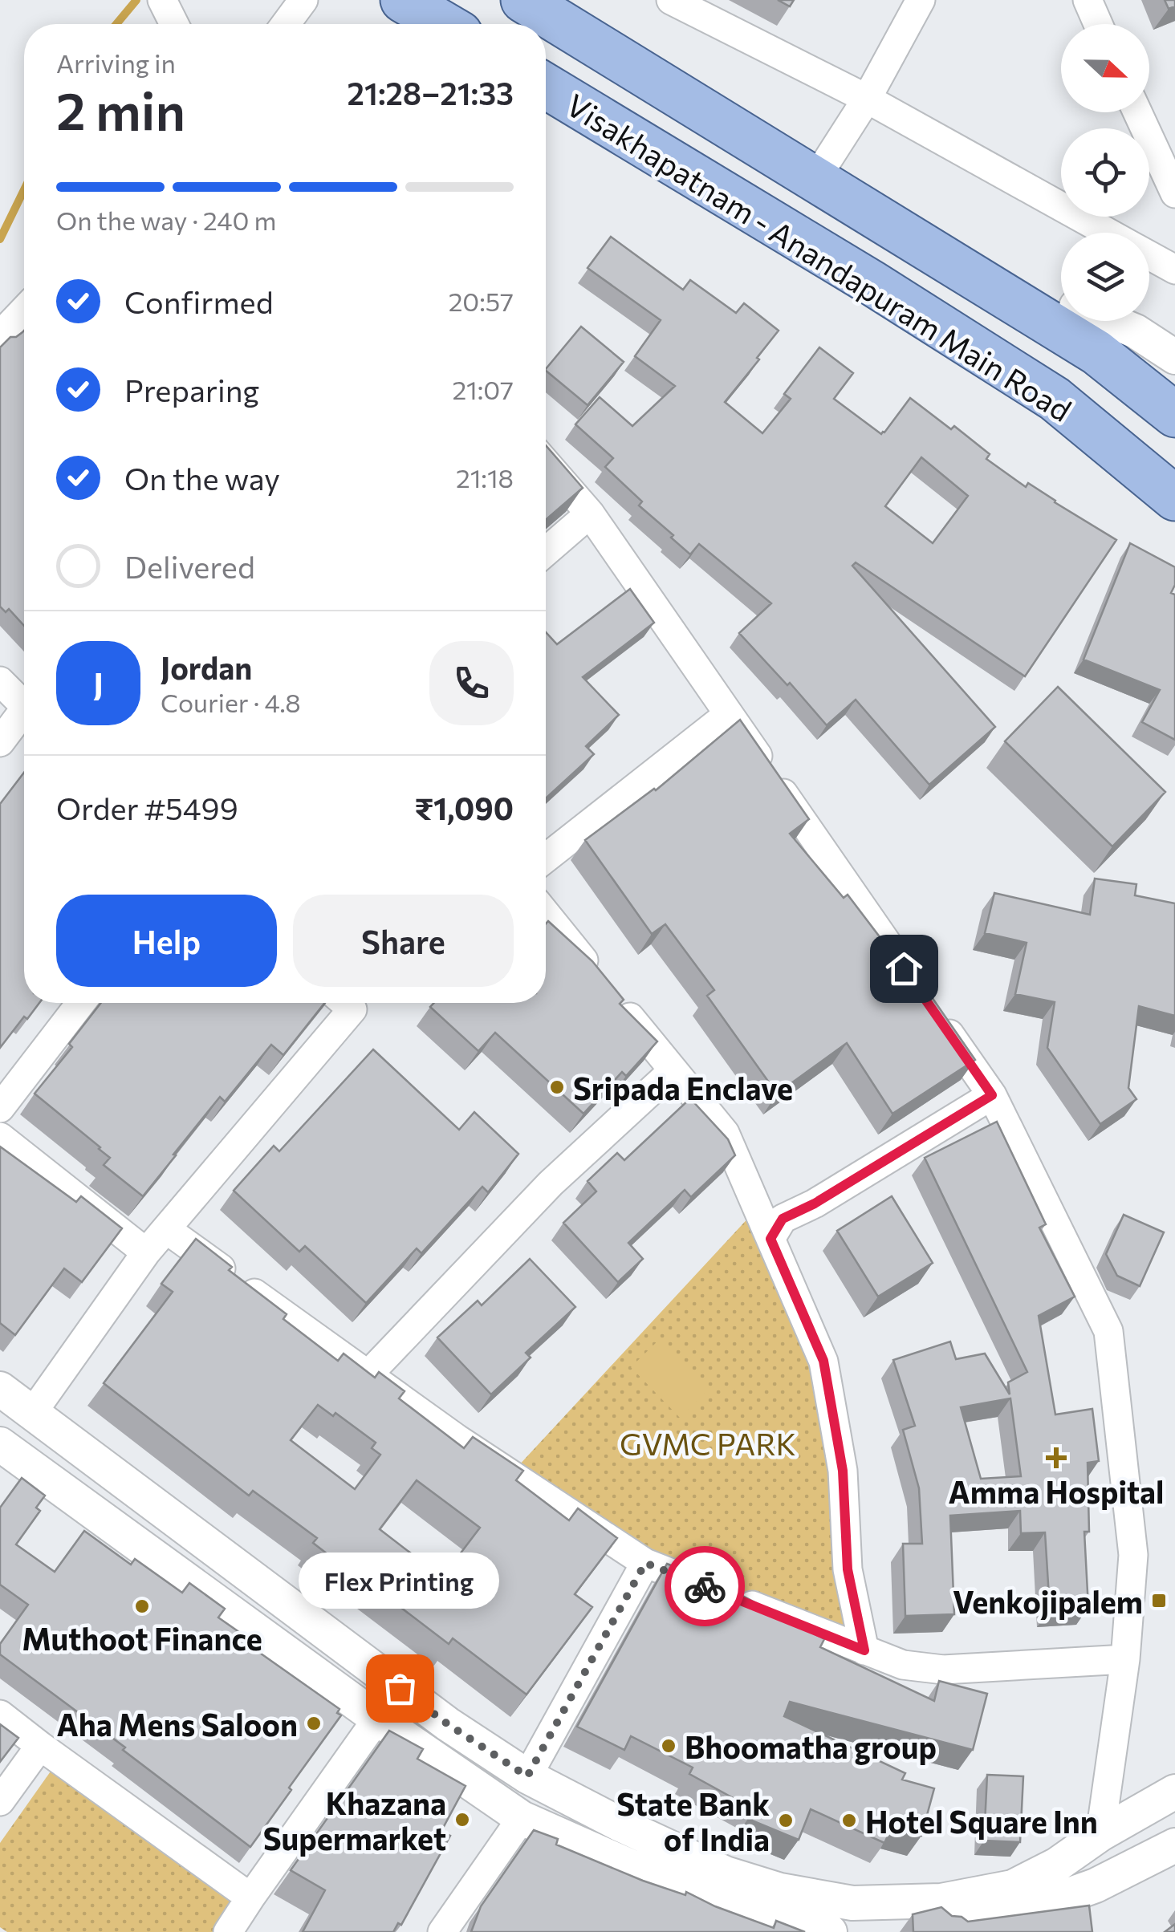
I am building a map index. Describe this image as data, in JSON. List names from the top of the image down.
{
  "streets": {
    "main road": ["Visakhapatnam - Anandapuram Main Road"]
  },
  "parks": ["GVMC PARK"],
  "places": {
    "other": [
      "Sripada Enclave",
      "Muthoot Finance",
      "Flex Printing",
      "Aha Mens Saloon",
      "Bhoomatha group",
      "Khazana Supermarket",
      "State Bank of India",
      "Hotel Square Inn"
    ],
    "health": ["Amma Hospital"],
    "transit": ["Venkojipalem"]
  },
  "north": "right",
  "page": {
    "heading": ["2 min", "Arriving in", "21:28–21:33"],
    "panel": [
      "Jordan",
      "Courier · 4.8",
      "Order #5499",
      "₹1,090"
    ],
    "bar": "On the way · 240 m",
    "list": [
      ["Confirmed", "20:57"],
      ["Preparing", "21:07"],
      ["On the way", "21:18"],
      "Delivered"
    ],
    "round": "J",
    "buttons": ["Help", "Share"],
    "bubble": "Flex Printing"
  }
}
